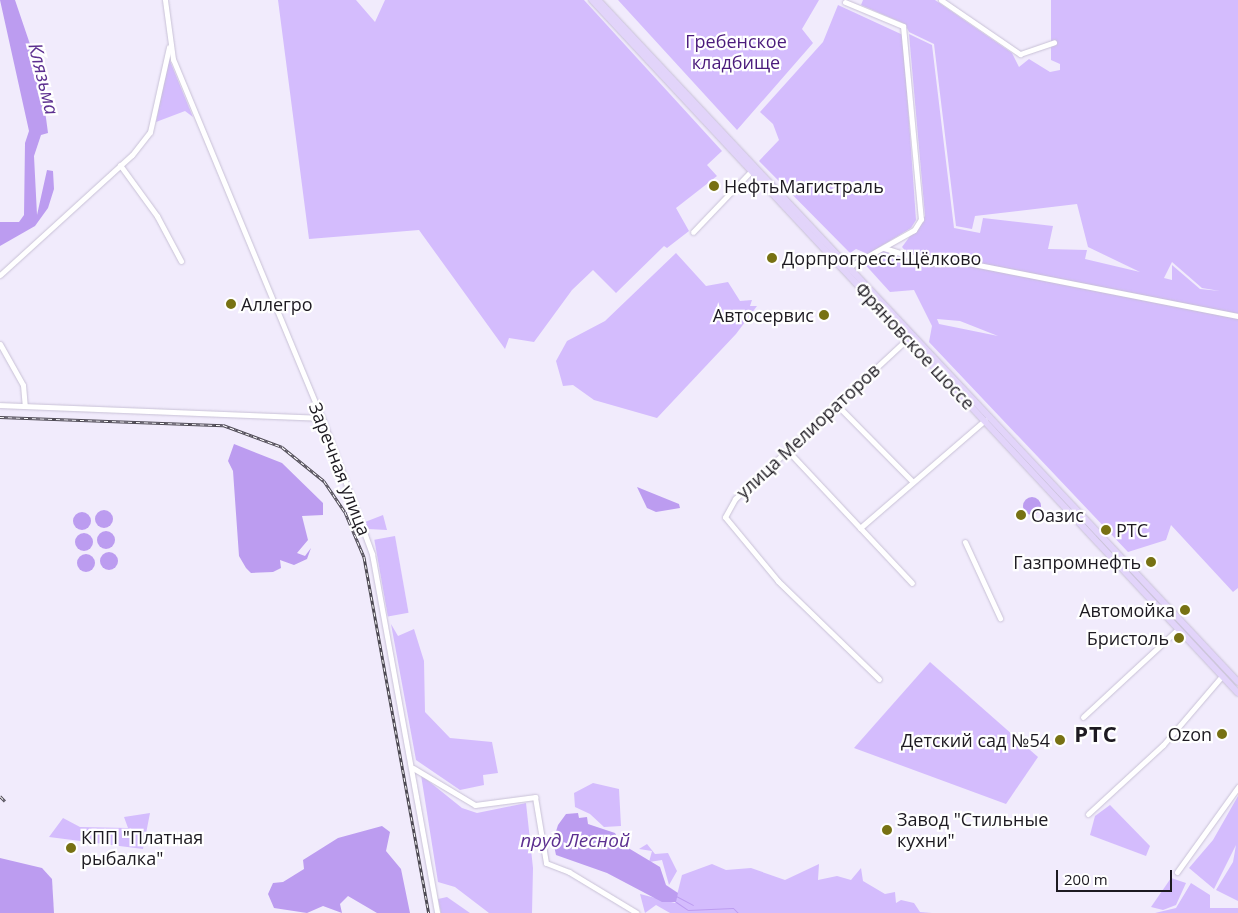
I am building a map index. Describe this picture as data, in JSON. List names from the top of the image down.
{
  "streets": {
    "main road": ["Фряновское шоссе"],
    "street": ["улица Мелиораторов", "Заречная улица"]
  },
  "crossings": [
    ["Фряновское шоссе", "улица Мелиораторов"]
  ],
  "districts": ["РТС"],
  "water": ["Клязьма", "пруд Лесной"],
  "parks": ["Гребенское кладбище"],
  "places": [
    "НефтьМагистраль",
    "Дорпрогресс-Щёлково",
    "Аллегро",
    "Автосервис",
    "Оазис",
    "РТС",
    "Газпромнефть",
    "Автомойка",
    "Бристоль",
    "Ozon",
    "Детский сад №54",
    "Завод \"Стильные кухни\"",
    "КПП \"Платная рыбалка\""
  ],
  "scale_bar": "200 m"
}
